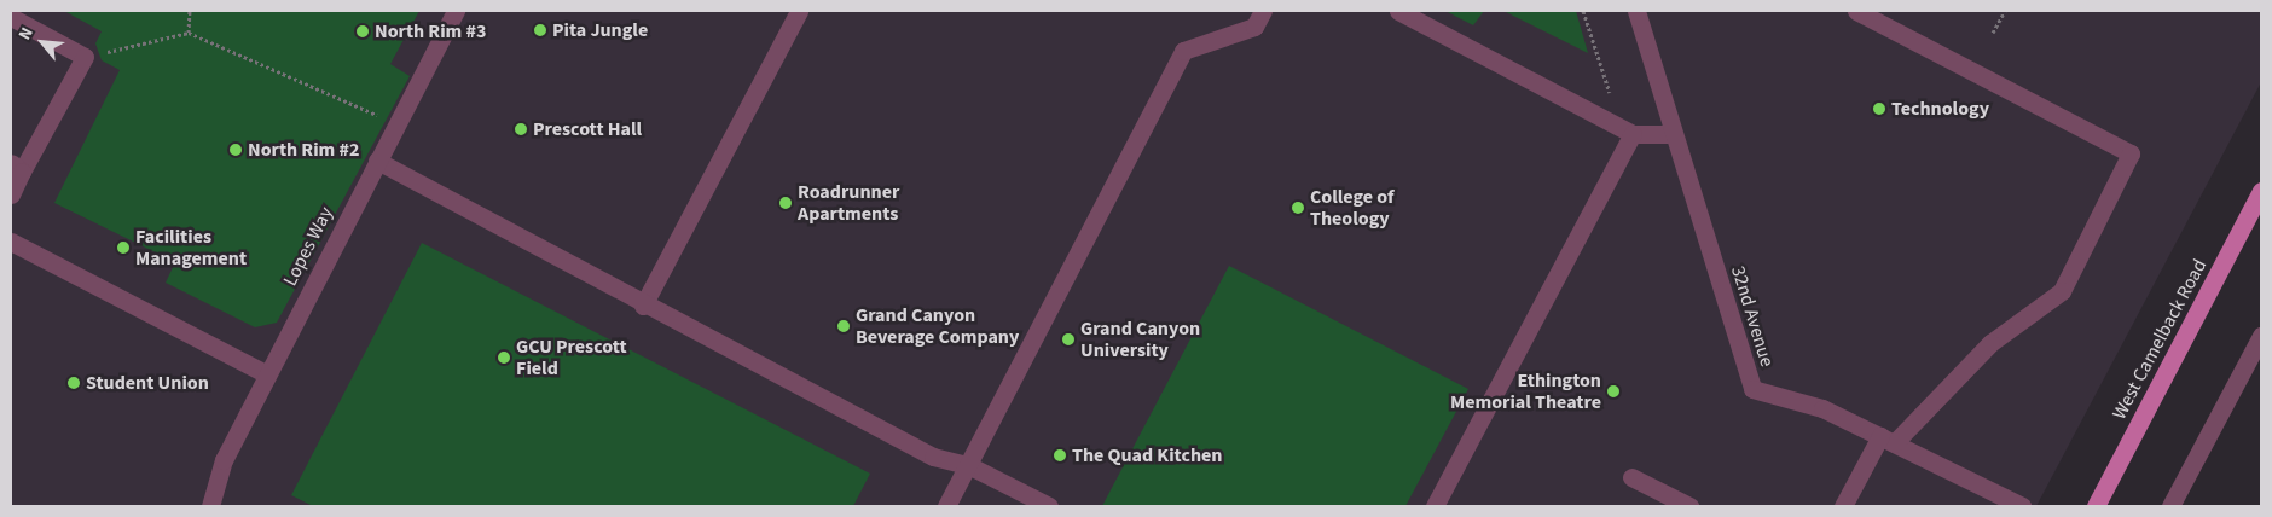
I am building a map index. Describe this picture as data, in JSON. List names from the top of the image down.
{
  "streets": {
    "main road": ["West Camelback Road"],
    "street": ["Lopes Way", "32nd Avenue"]
  },
  "places": [
    "Pita Jungle",
    "North Rim #3",
    "Technology",
    "Prescott Hall",
    "North Rim #2",
    "Roadrunner Apartments",
    "College of Theology",
    "Facilities Management",
    "Grand Canyon Beverage Company",
    "Grand Canyon University",
    "GCU Prescott Field",
    "Student Union",
    "Ethington Memorial Theatre",
    "The Quad Kitchen"
  ],
  "north": "top left"
}
